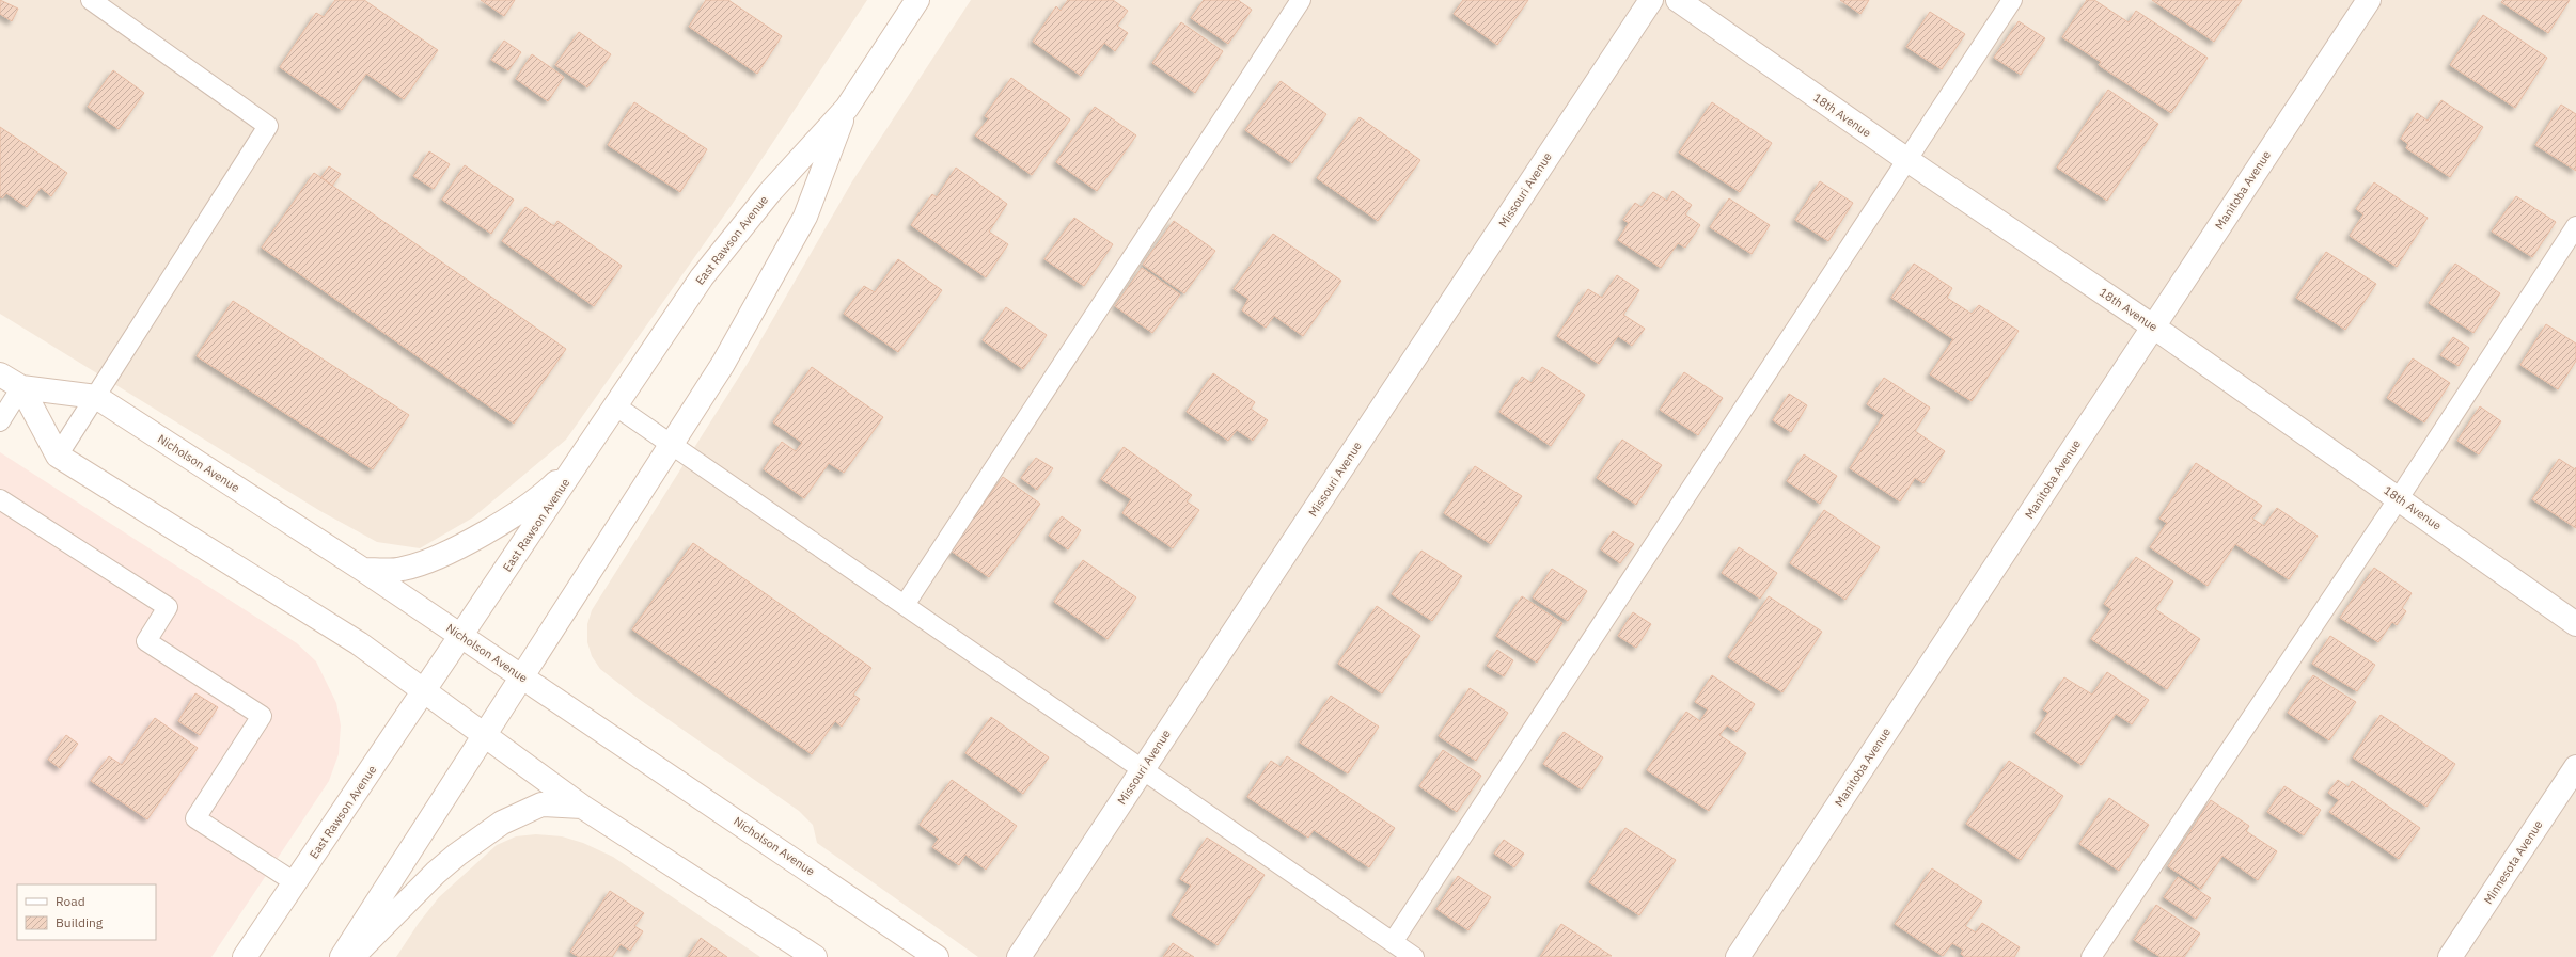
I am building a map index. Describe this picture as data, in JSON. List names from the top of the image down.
{
  "streets": {
    "street": [
      "18th Avenue",
      "Missouri Avenue",
      "Manitoba Avenue",
      "East Rawson Avenue",
      "Nicholson Avenue",
      "Minnesota Avenue"
    ]
  },
  "crossings": [
    ["18th Avenue", "Manitoba Avenue"],
    ["East Rawson Avenue", "Nicholson Avenue"]
  ],
  "legend": ["Road", "Building"]
}
